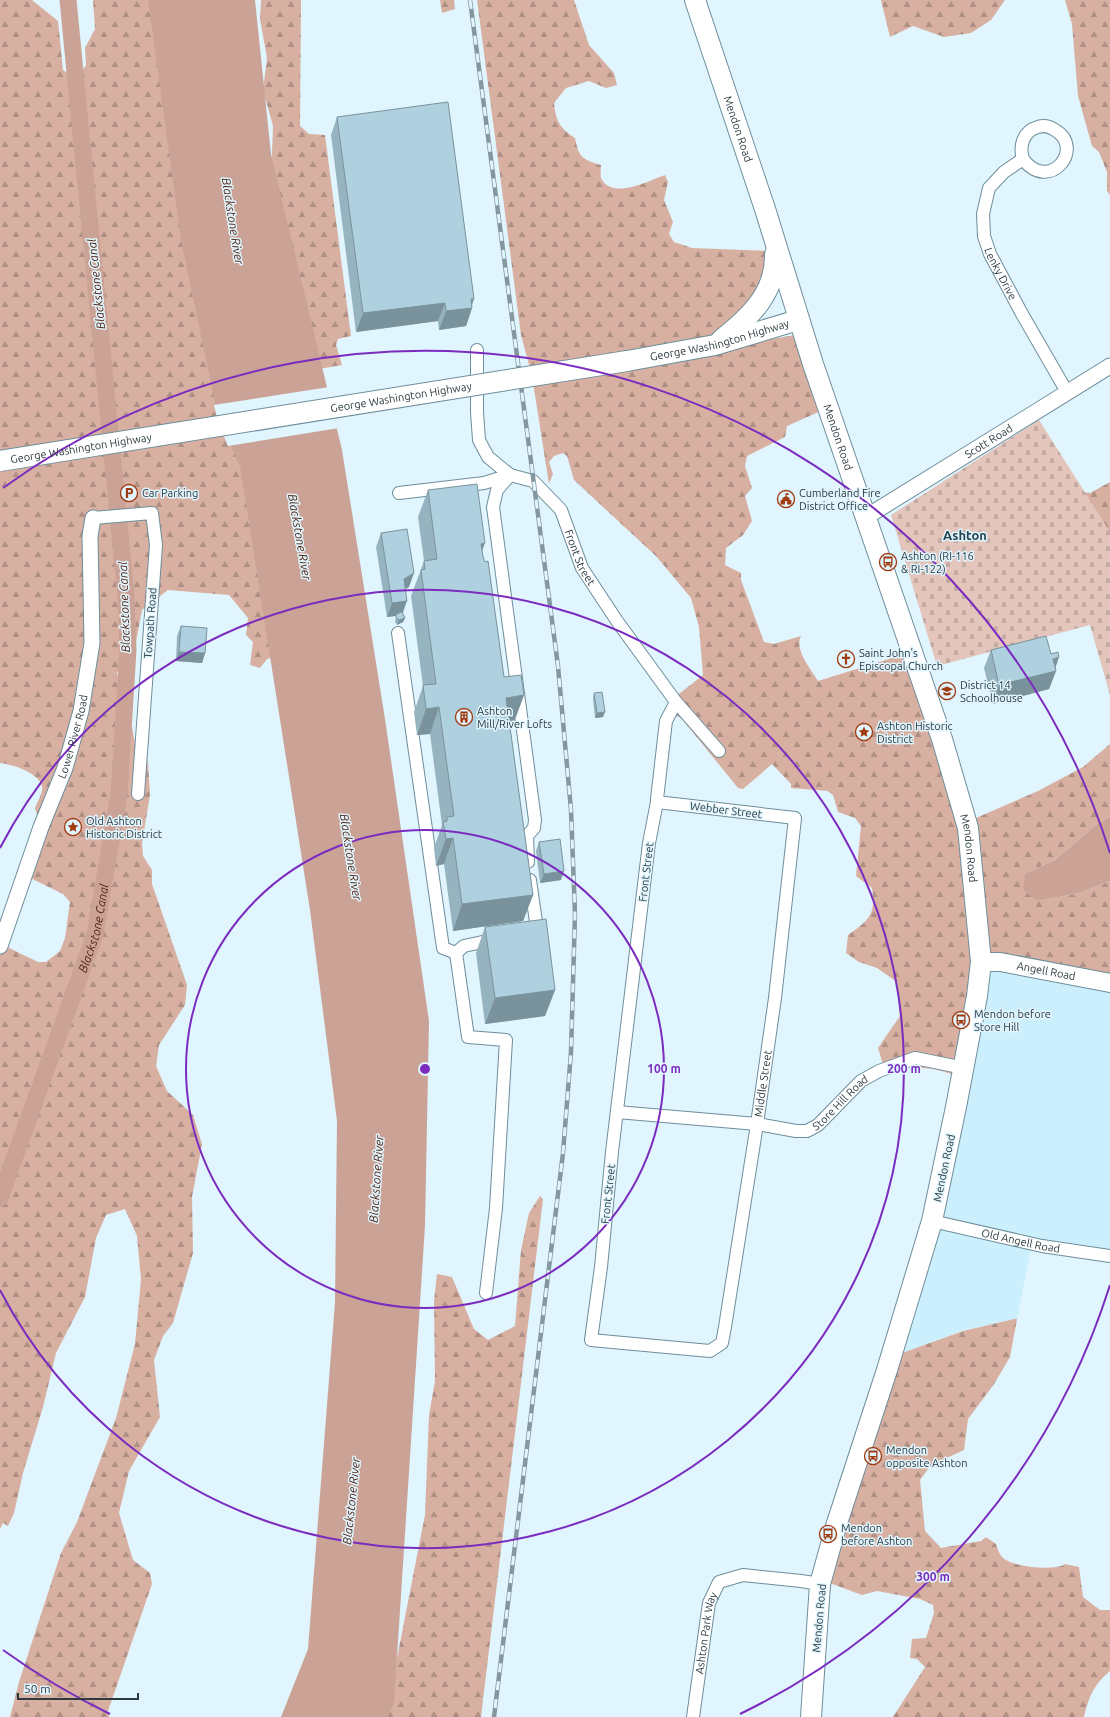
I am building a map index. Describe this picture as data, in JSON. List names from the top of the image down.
{
  "streets": {
    "main road": ["Mendon Road", "George Washington Highway", "Angell Road"],
    "street": [
      "Lenky Drive",
      "Scott Road",
      "Front Street",
      "Towpath Road",
      "Lower River Road",
      "Webber Street",
      "Middle Street",
      "Store Hill Road",
      "Old Angell Road",
      "Ashton Park Way"
    ]
  },
  "crossings": [
    ["Mendon Road", "George Washington Highway"],
    ["Mendon Road", "Scott Road"],
    ["Mendon Road", "Angell Road"],
    ["Mendon Road", "Store Hill Road"],
    ["Mendon Road", "Old Angell Road"],
    ["Mendon Road", "Ashton Park Way"],
    ["Lenky Drive", "Scott Road"],
    ["Front Street", "Webber Street"],
    ["Front Street", "Middle Street"],
    ["Front Street", "Store Hill Road"],
    ["Towpath Road", "Lower River Road"],
    ["Webber Street", "Middle Street"],
    ["Middle Street", "Store Hill Road"]
  ],
  "districts": ["Ashton"],
  "water": ["Blackstone River", "Blackstone Canal"],
  "places": {
    "parking": ["Car Parking"],
    "public building": ["Cumberland Fire District Office"],
    "bus stop": [
      "Ashton (RI-116 & RI-122)",
      "Mendon before Store Hill",
      "Mendon opposite Ashton",
      "Mendon before Ashton"
    ],
    "church": ["Saint John's Episcopal Church"],
    "school or university": ["District 14 Schoolhouse"],
    "building": ["Ashton Mill/River Lofts"],
    "place": ["Ashton Historic District", "Old Ashton Historic District"]
  },
  "scale_bar": "50 m",
  "rings": ["100 m", "200 m", "300 m"]
}
